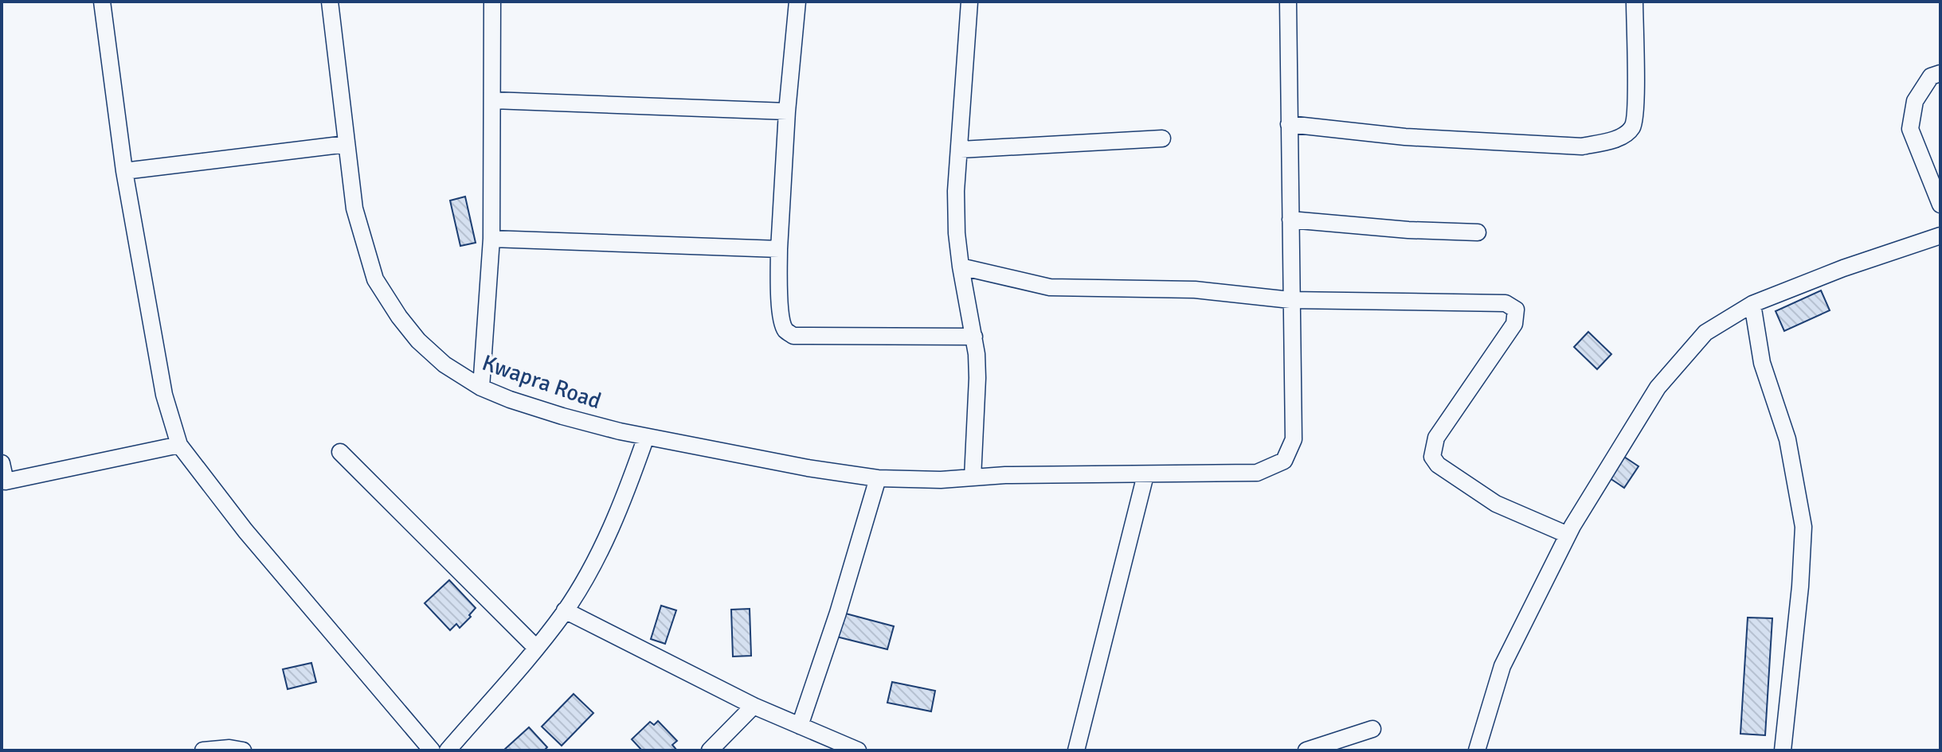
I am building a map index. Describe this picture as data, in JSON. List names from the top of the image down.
{
  "streets": {
    "street": ["Kwapra Road"]
  }
}
